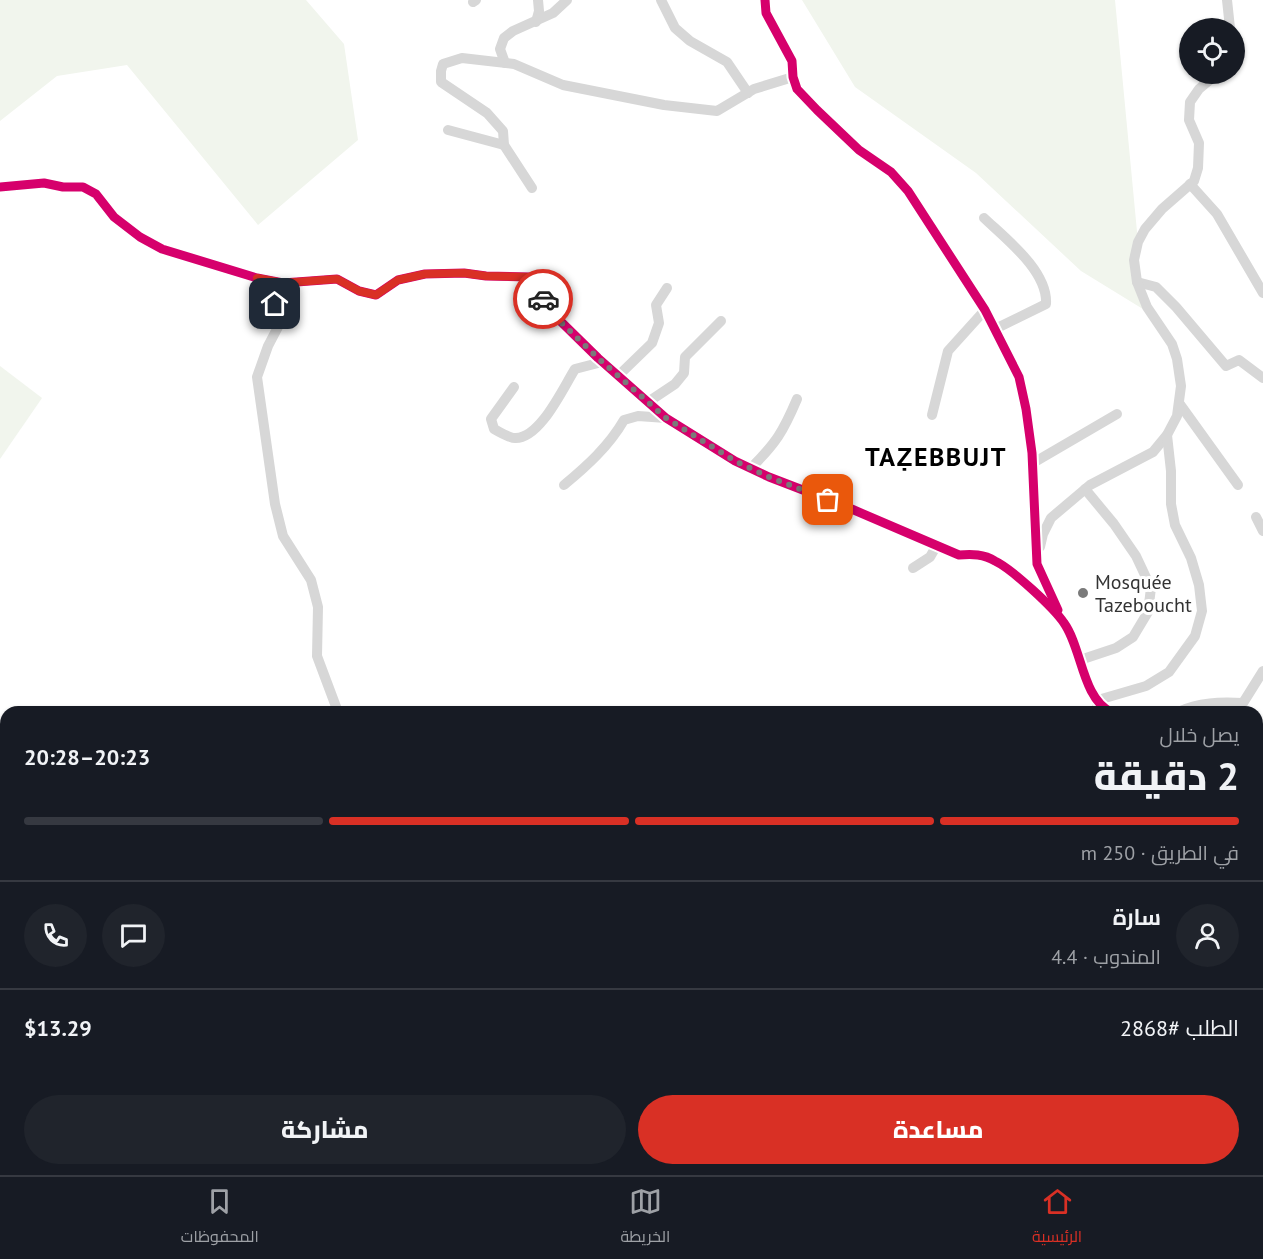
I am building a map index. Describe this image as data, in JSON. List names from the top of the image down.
{
  "districts": ["TAẒEBBUJT"],
  "places": ["Mosquée Tazeboucht"],
  "page": {
    "heading": ["2 دقيقة", "يصل خلال", "20:23–20:28"],
    "panel": [
      "سارة",
      "المندوب · 4.4",
      "الطلب #2868",
      "$13.29"
    ],
    "bar": "في الطريق · 250 m",
    "buttons": ["مساعدة", "مشاركة"],
    "tabs": ["الرئيسية", "الخريطة", "المحفوظات"]
  }
}
